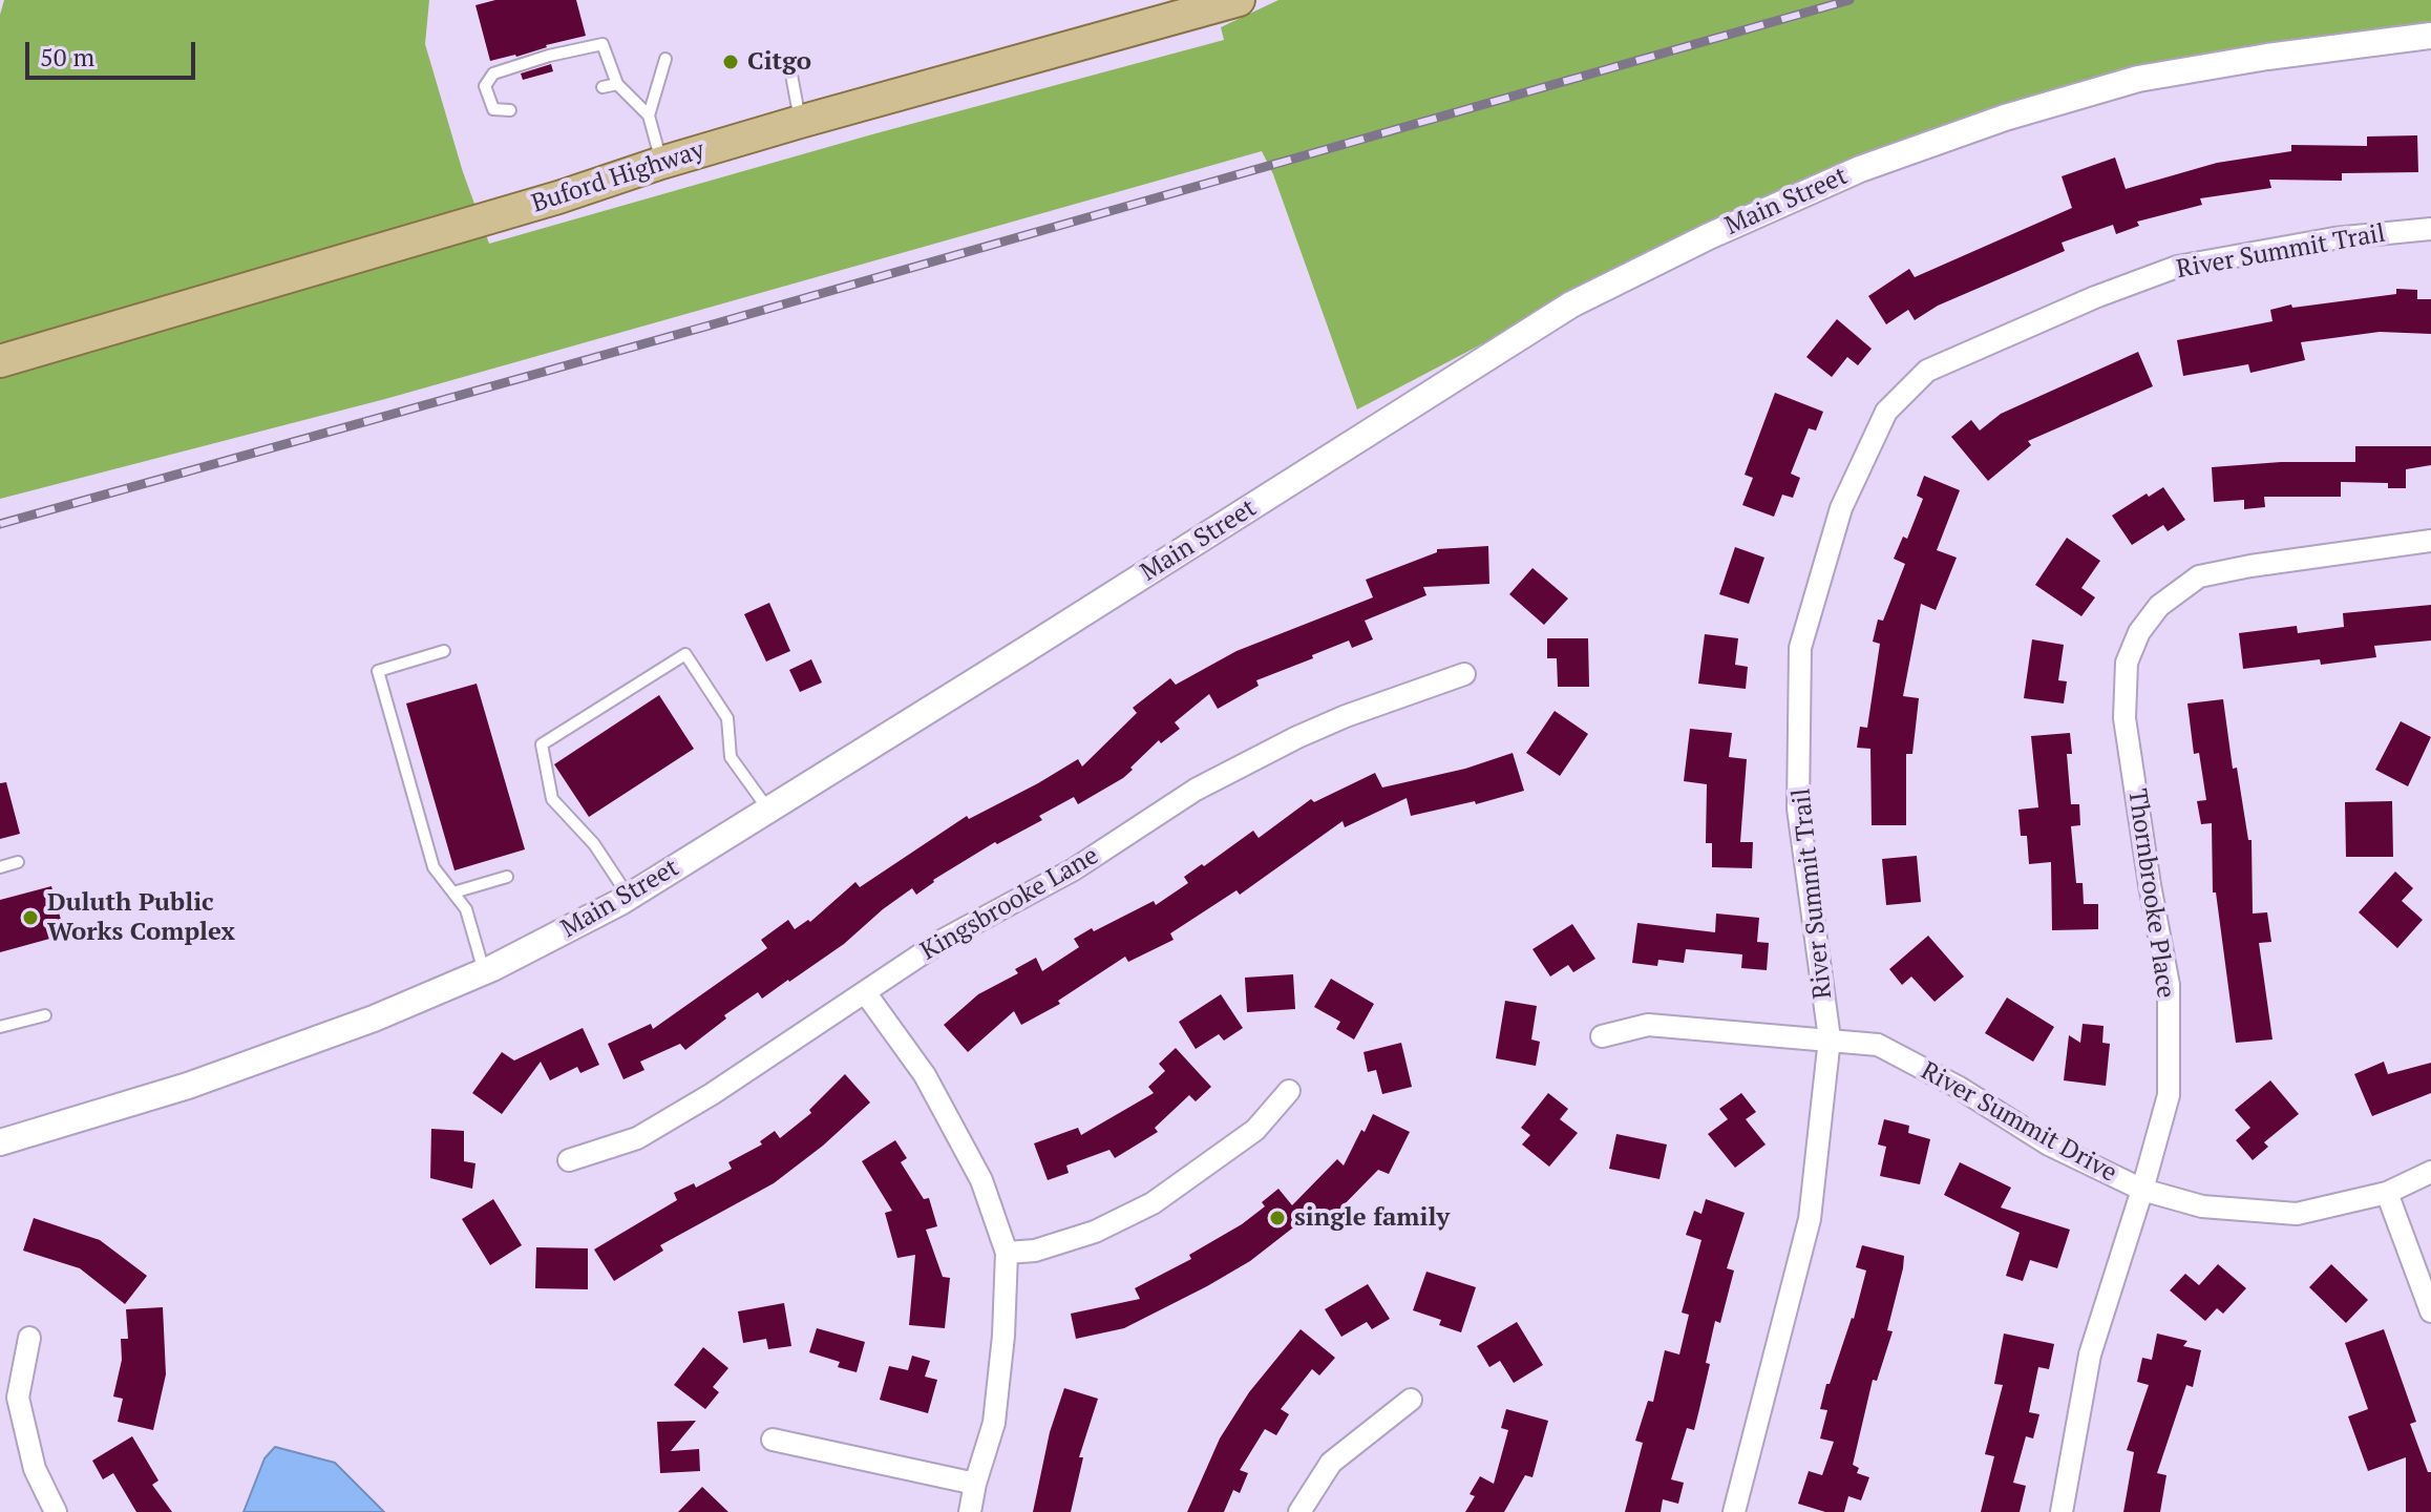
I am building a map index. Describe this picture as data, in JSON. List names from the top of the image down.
{
  "streets": {
    "main road": ["Buford Highway"],
    "street": [
      "Main Street",
      "River Summit Trail",
      "Thornbrooke Place",
      "Kingsbrooke Lane",
      "River Summit Drive"
    ]
  },
  "crossings": [
    ["River Summit Trail", "River Summit Drive"],
    ["Thornbrooke Place", "River Summit Drive"]
  ],
  "places": ["Citgo", "Duluth Public Works Complex", "single family"],
  "scale_bar": "50 m"
}
